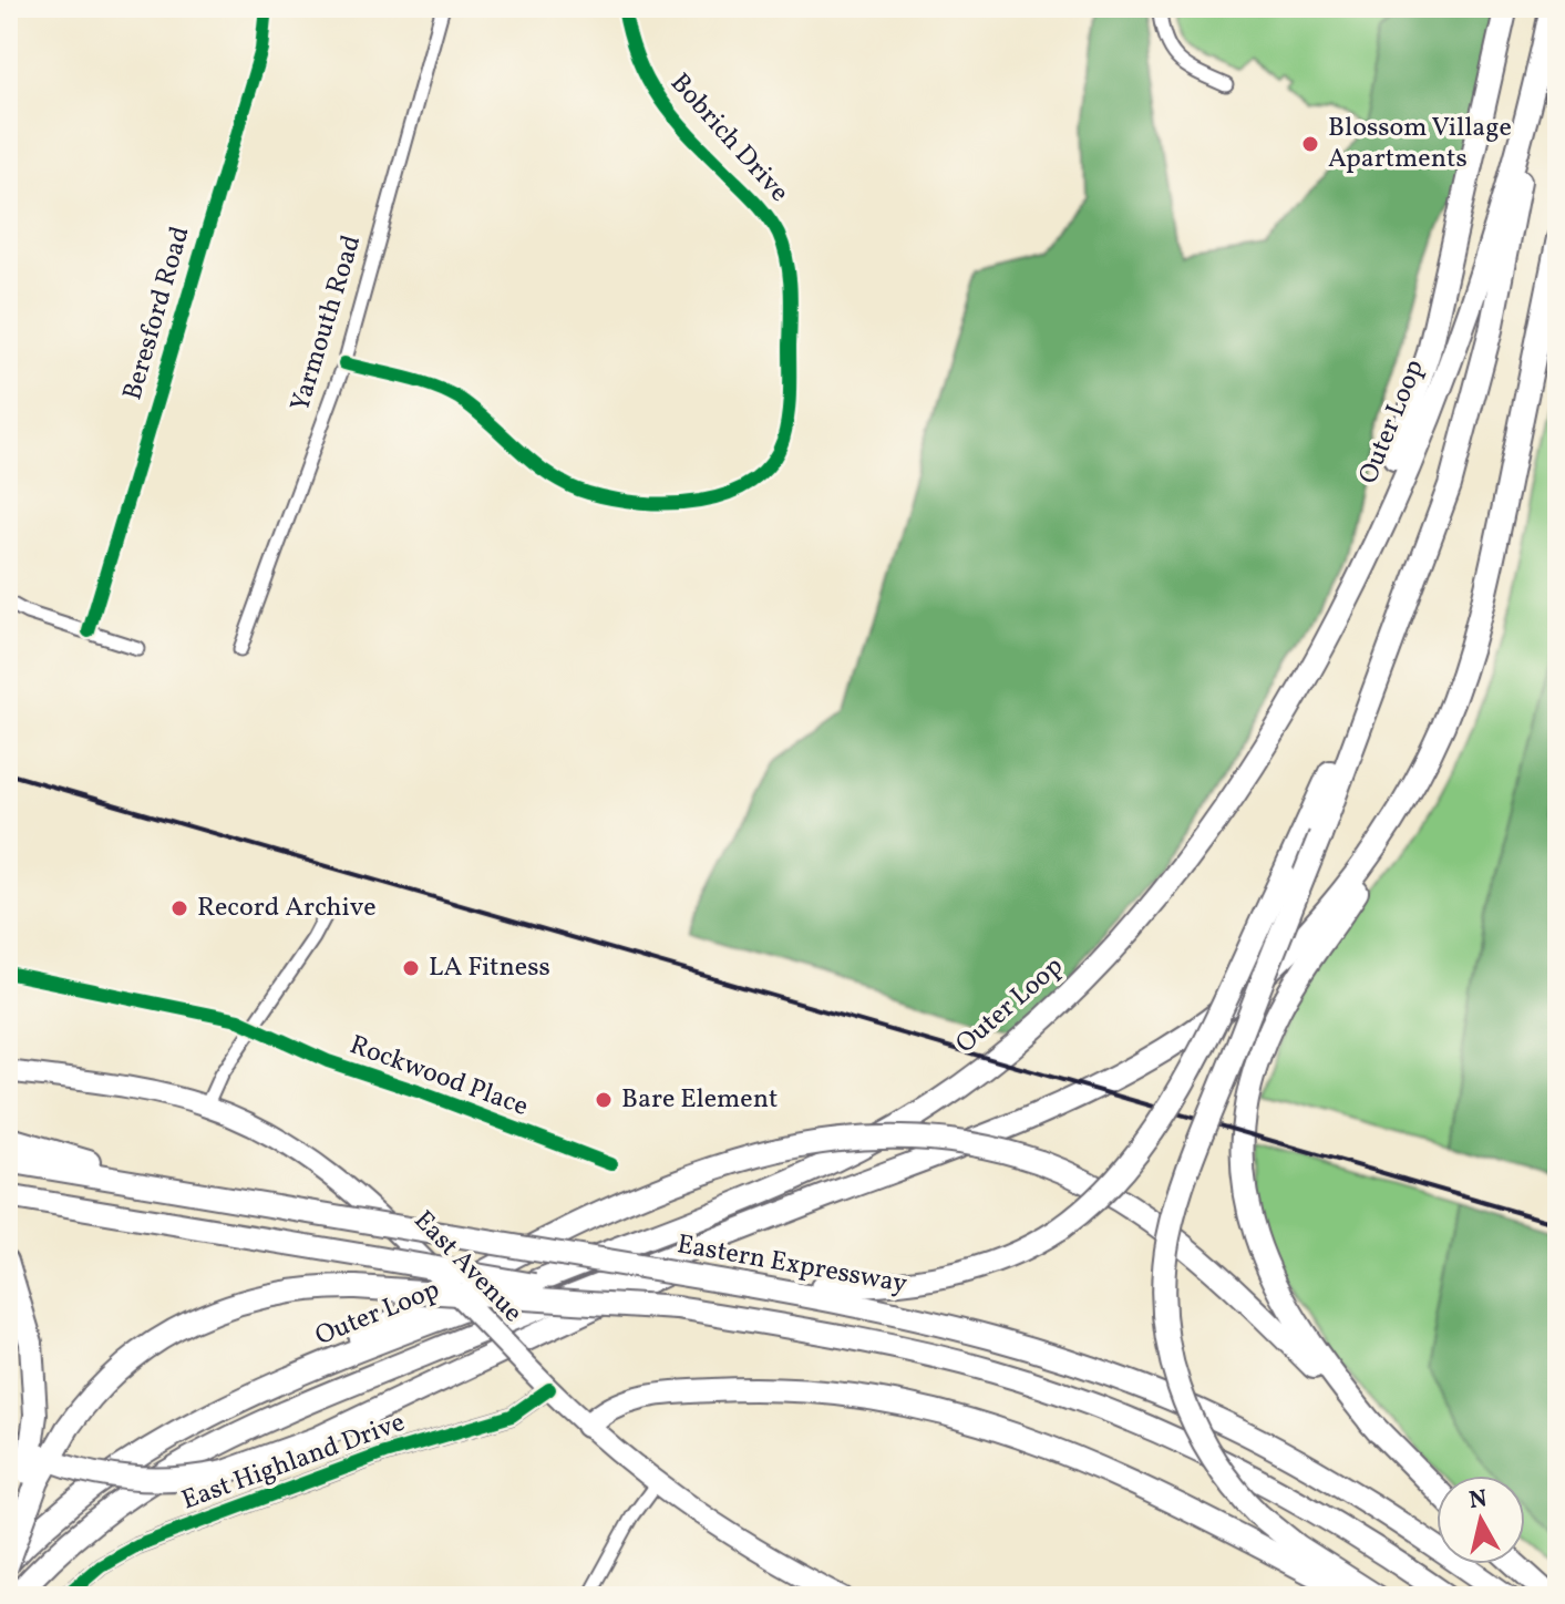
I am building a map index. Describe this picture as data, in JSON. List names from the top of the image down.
{
  "streets": {
    "highway": ["Outer Loop", "Eastern Expressway"],
    "main road": ["East Avenue"],
    "street": [
      "Bobrich Drive",
      "Beresford Road",
      "Yarmouth Road",
      "Rockwood Place",
      "East Highland Drive"
    ]
  },
  "crossings": [
    ["Bobrich Drive", "Yarmouth Road"],
    ["East Avenue", "East Highland Drive"]
  ],
  "places": [
    "Blossom Village Apartments",
    "Record Archive",
    "LA Fitness",
    "Bare Element"
  ],
  "north": "top"
}
